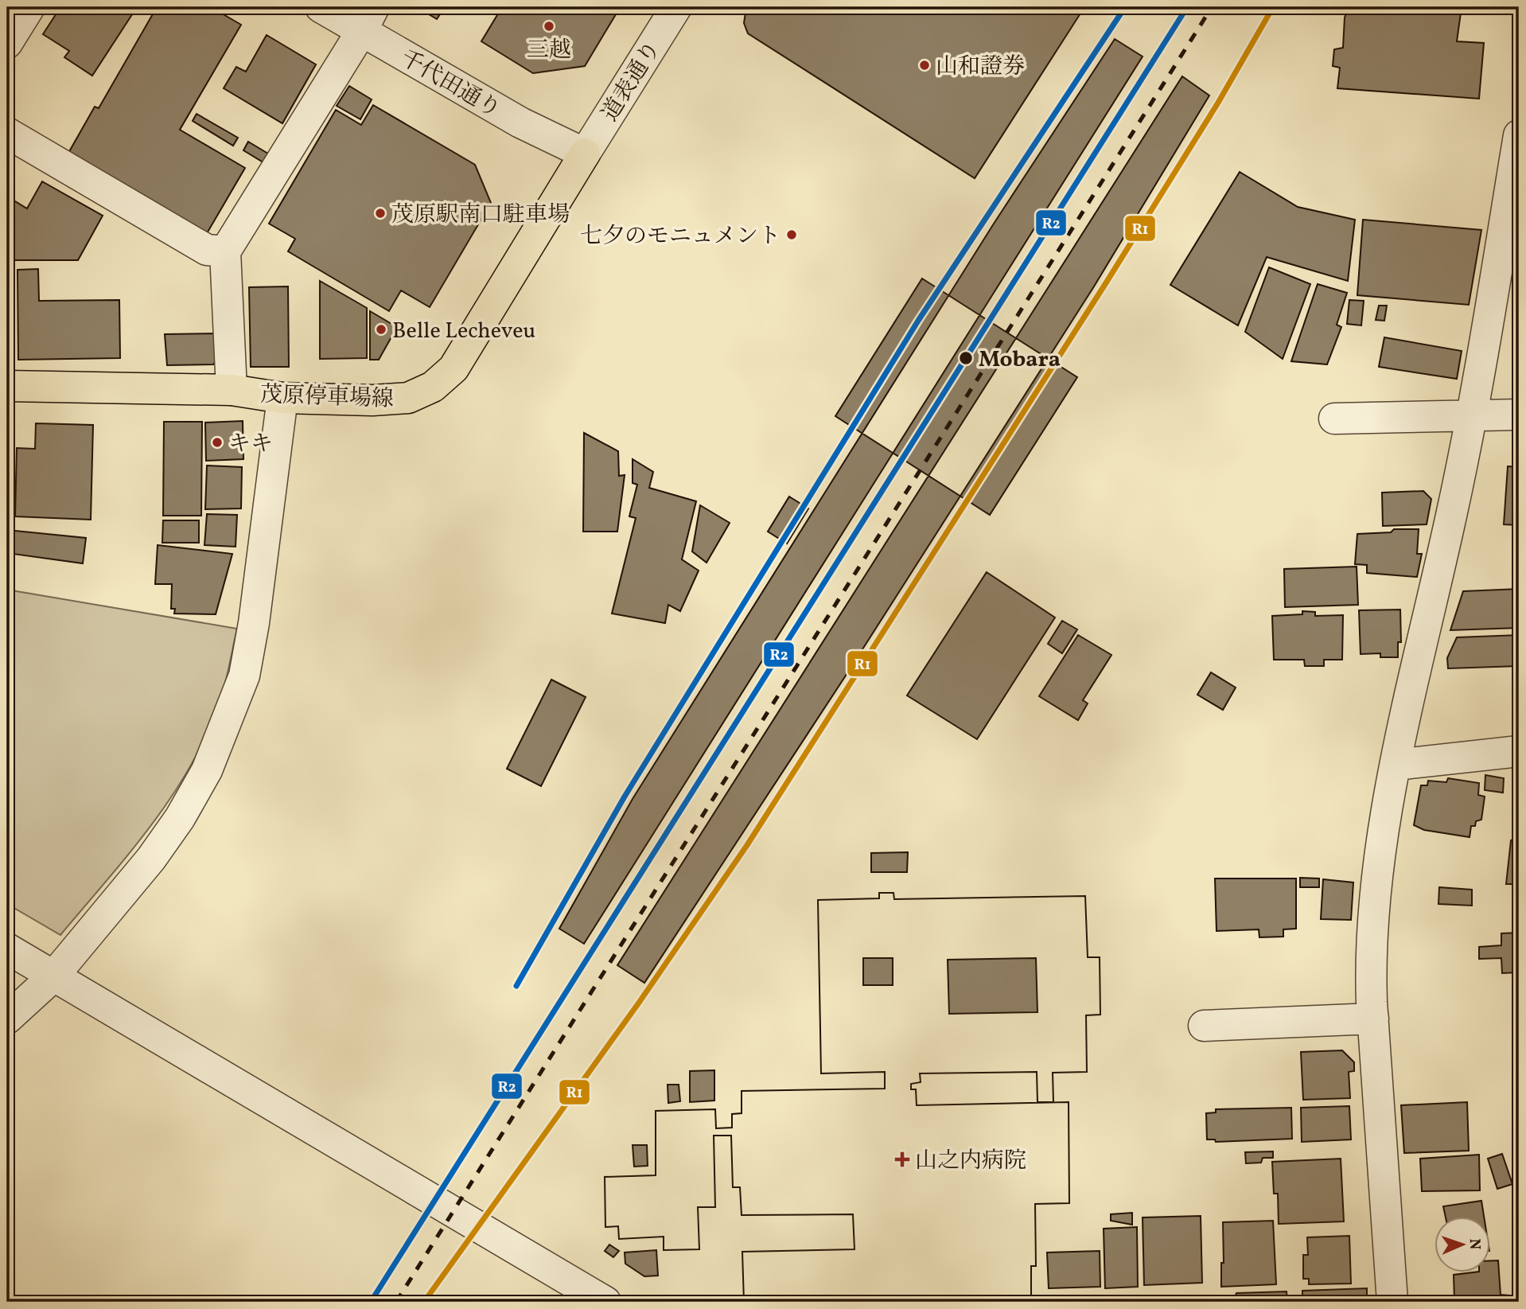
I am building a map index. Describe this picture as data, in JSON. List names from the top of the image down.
{
  "streets": {
    "main road": ["茂原停車場線"],
    "street": ["道表通り", "千代田通り"]
  },
  "crossings": [
    ["道表通り", "千代田通り"],
    ["道表通り", "茂原停車場線"],
    ["千代田通り", "茂原停車場線"]
  ],
  "places": {
    "other": [
      "三越",
      "山和證券",
      "茂原駅南口駐車場",
      "七夕のモニュメント",
      "Belle Lecheveu",
      "Mobara",
      "キキ"
    ],
    "health": ["山之内病院"]
  },
  "lines": ["transit line R1", "transit line R2"],
  "north": "right"
}
